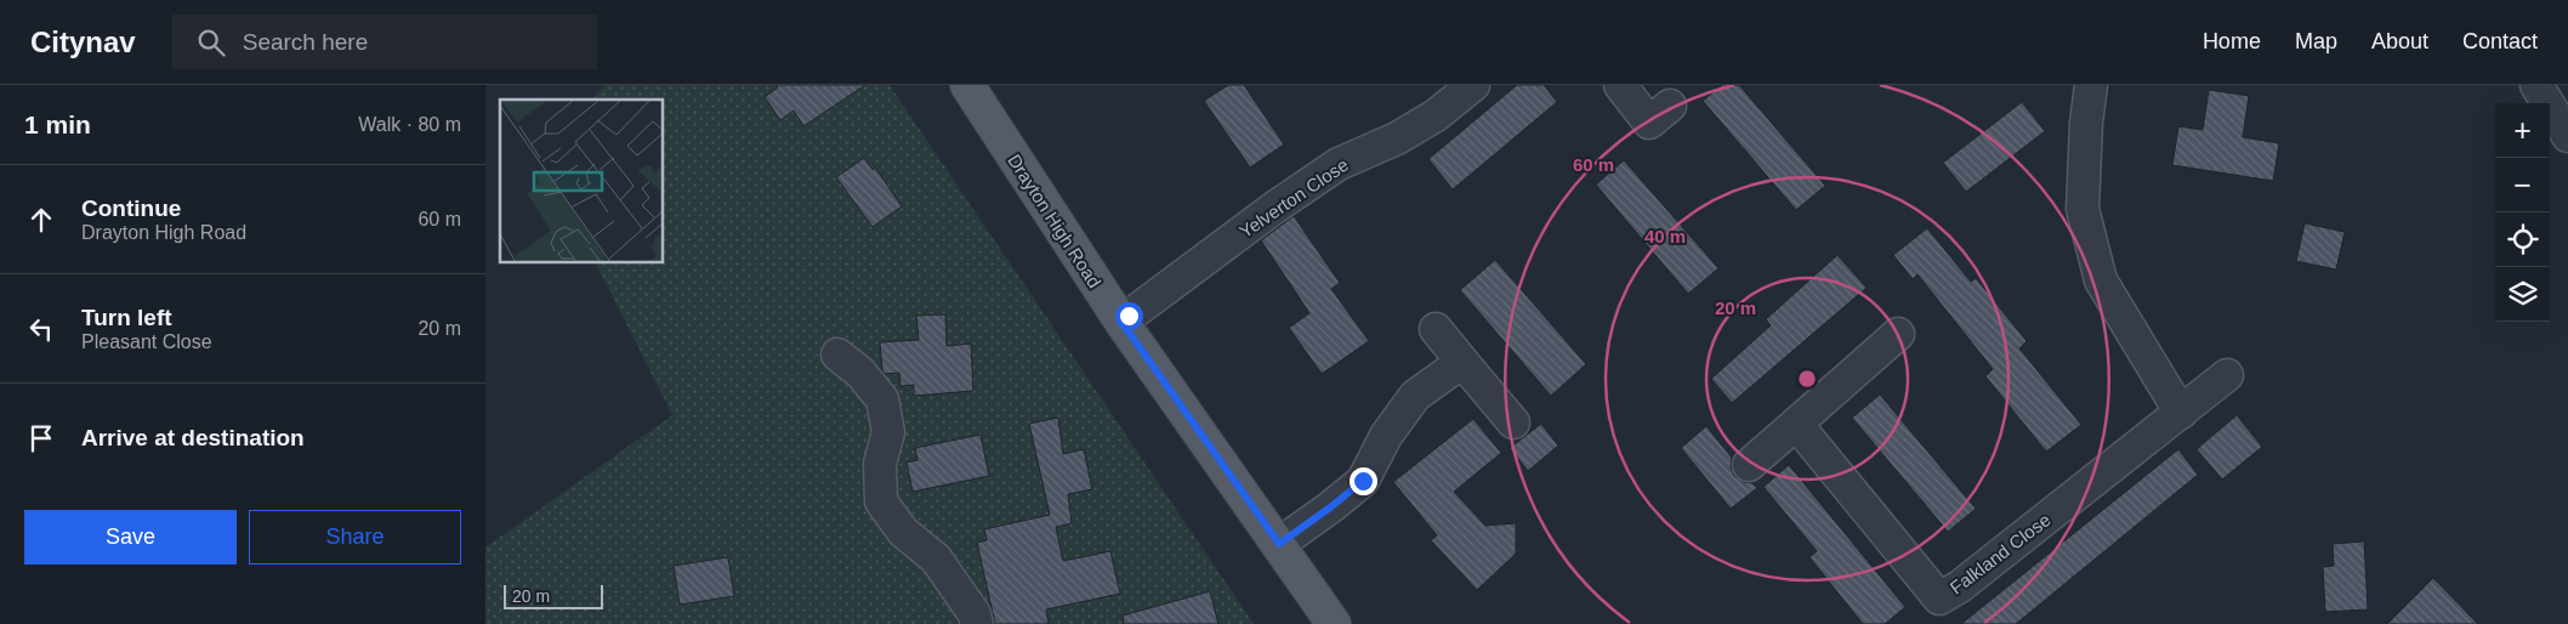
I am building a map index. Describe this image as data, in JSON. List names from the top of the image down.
{
  "streets": {
    "main road": ["Drayton High Road"],
    "street": ["Yelverton Close", "Falkland Close"]
  },
  "crossings": [
    ["Yelverton Close", "Drayton High Road"]
  ],
  "scale_bar": "20 m",
  "page": {
    "header": "Citynav",
    "search": "Search here",
    "nav": [
      "Home",
      "Map",
      "About",
      "Contact"
    ],
    "heading": ["1 min", "Walk · 80 m"],
    "map_buttons": ["+", "−"],
    "list": [
      ["Continue", "Drayton High Road", "60 m"],
      ["Turn left", "Pleasant Close", "20 m"],
      "Arrive at destination"
    ],
    "buttons": ["Save", "Share"],
    "scale": "20 m"
  },
  "rings": ["60 m", "40 m", "20 m"]
}
